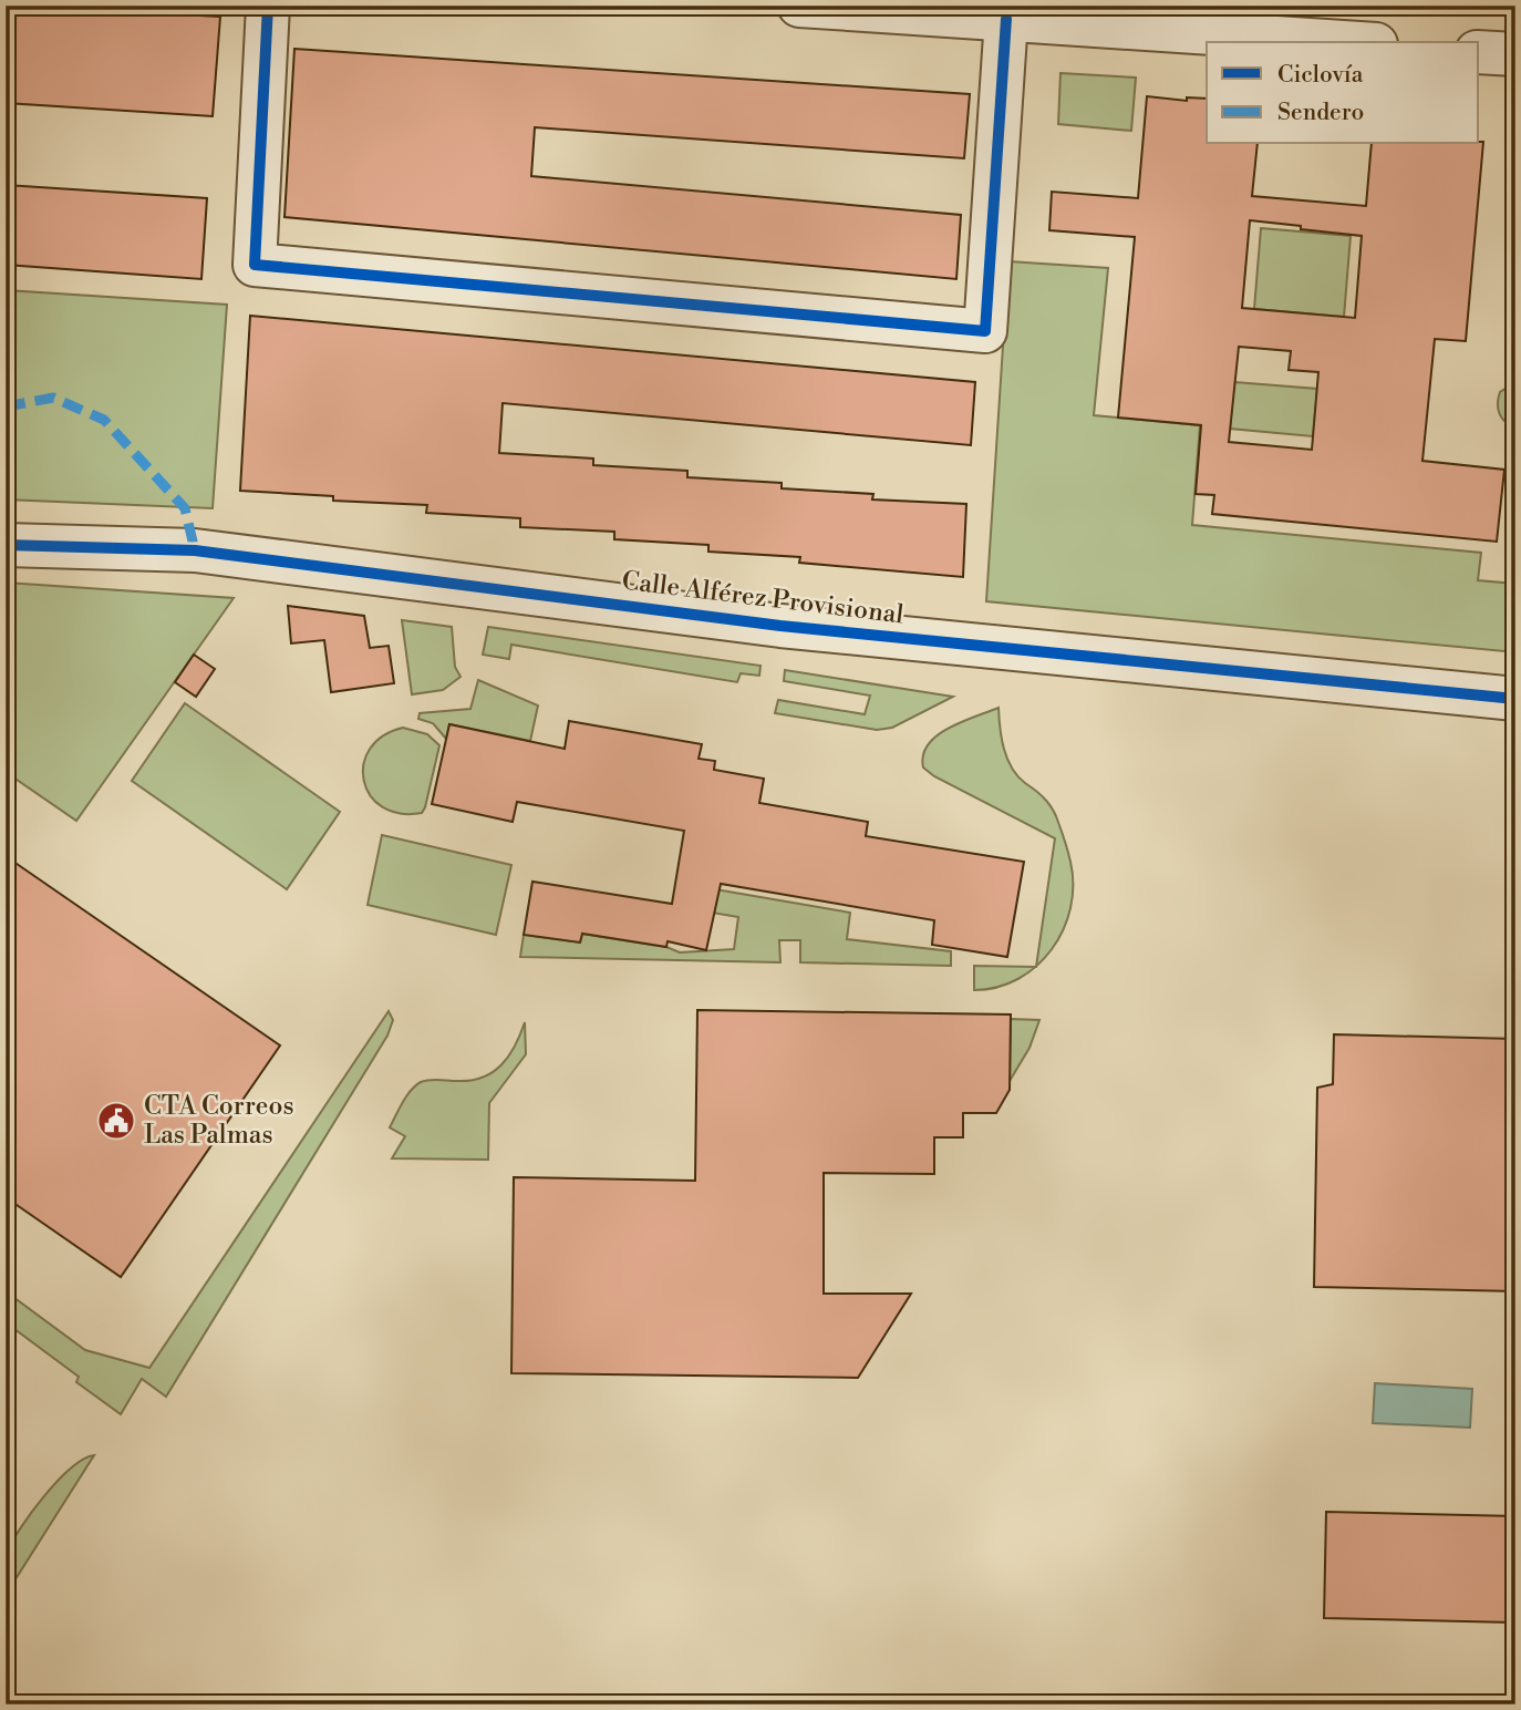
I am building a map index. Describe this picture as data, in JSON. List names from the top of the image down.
{
  "streets": {
    "street": ["Calle Alférez Provisional"]
  },
  "places": {
    "public building": ["CTA Correos Las Palmas"]
  },
  "legend": ["Ciclovía", "Sendero"]
}
